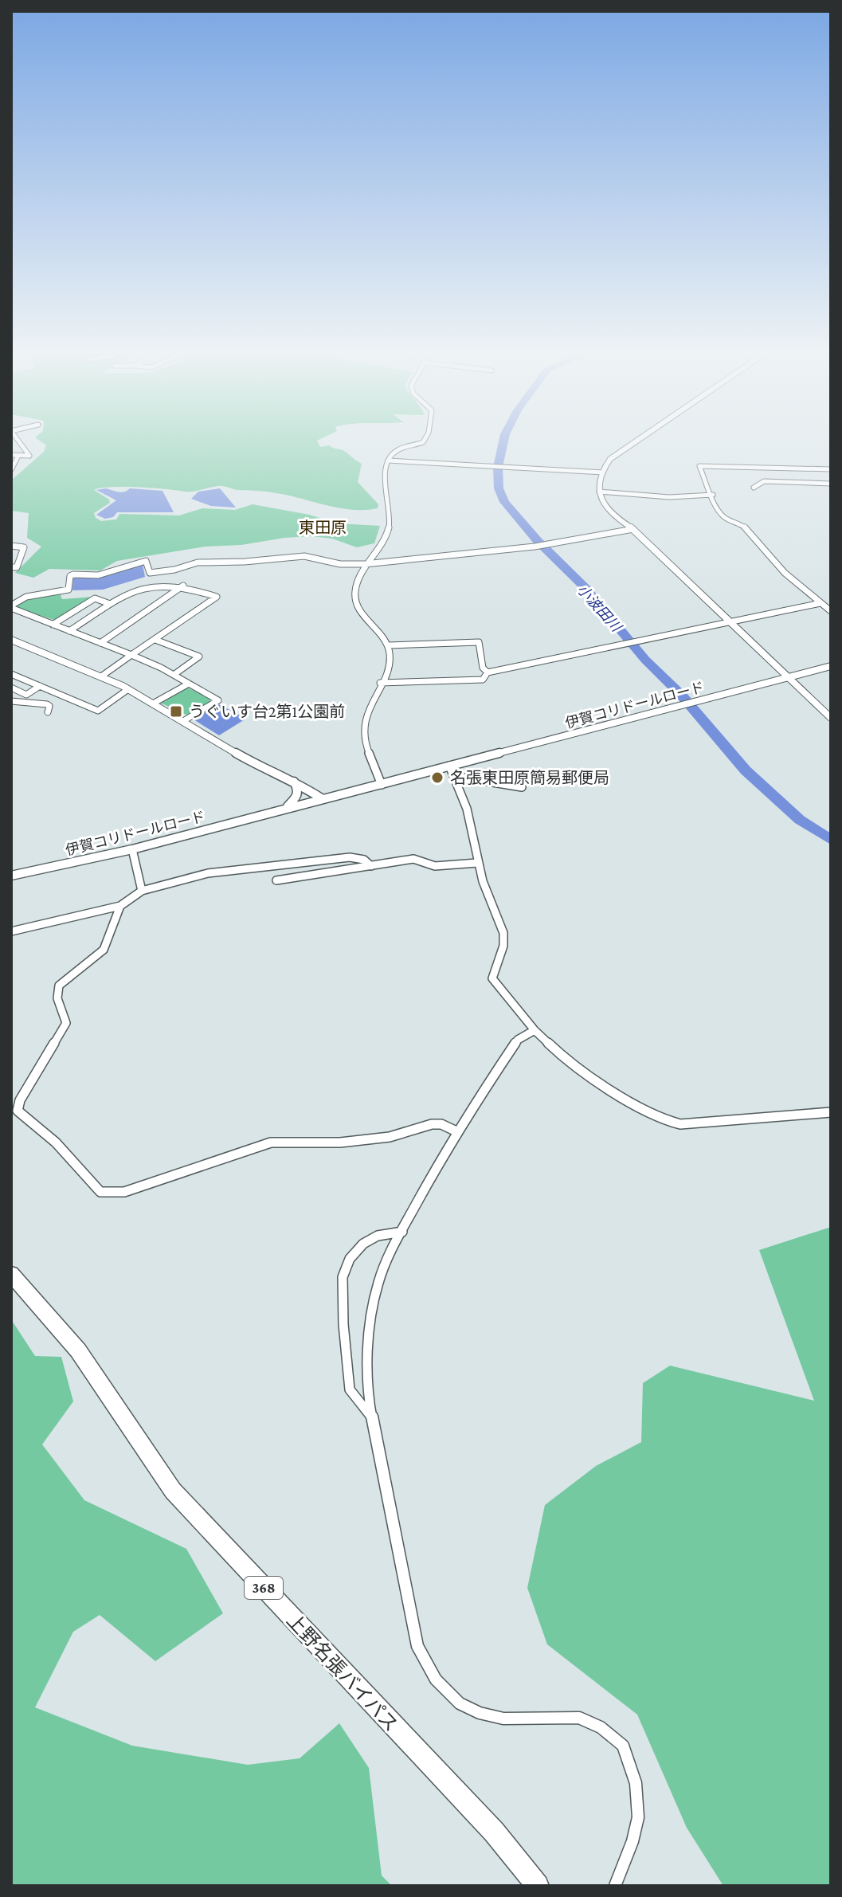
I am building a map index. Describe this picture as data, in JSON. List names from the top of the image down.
{
  "streets": {
    "highway": ["368", "上野名張バイパス"],
    "street": ["伊賀コリドールロード"]
  },
  "districts": ["東田原"],
  "water": ["小波田川"],
  "places": {
    "transit": ["うぐいす台2第1公園前"],
    "other": ["名張東田原簡易郵便局"]
  }
}
